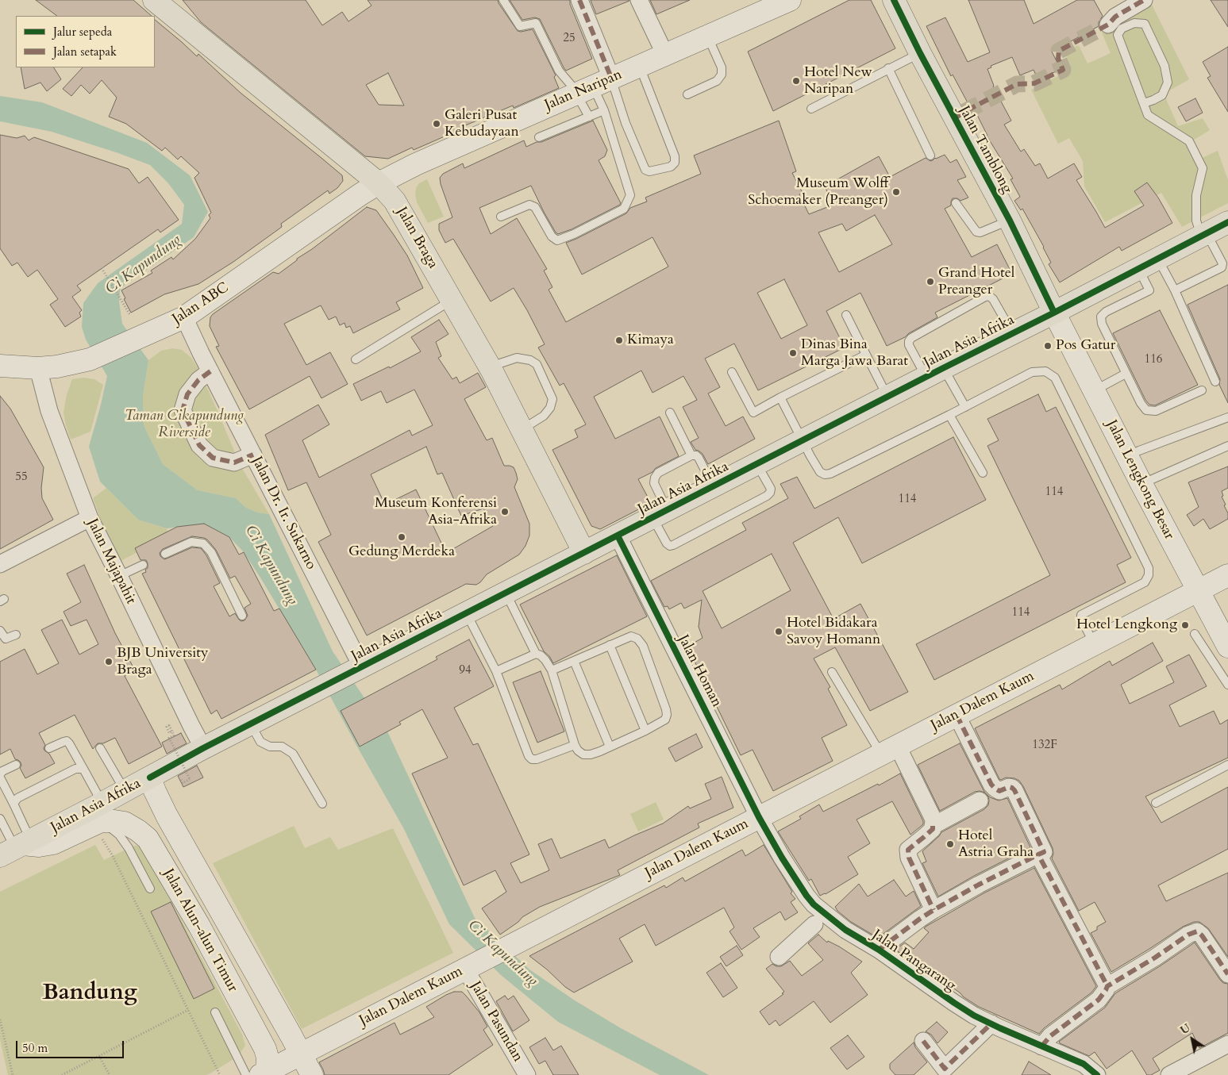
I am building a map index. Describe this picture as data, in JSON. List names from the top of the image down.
{
  "streets": {
    "main road": ["Jalan Tamblong", "Jalan Braga", "Jalan Asia Afrika"],
    "street": [
      "Jalan Naripan",
      "Jalan ABC",
      "Jalan Lengkong Besar",
      "Jalan Dr. Ir. Sukarno",
      "Jalan Majapahit",
      "Jalan Homan",
      "Jalan Dalem Kaum",
      "Jalan Alun-alun Timur",
      "Jalan Pangarang",
      "Jalan Pasundan"
    ]
  },
  "crossings": [
    ["Jalan Naripan", "Jalan Braga"],
    ["Jalan Naripan", "Jalan ABC"],
    ["Jalan Tamblong", "Jalan Asia Afrika"],
    ["Jalan Tamblong", "Jalan Lengkong Besar"],
    ["Jalan Braga", "Jalan ABC"],
    ["Jalan Braga", "Jalan Asia Afrika"],
    ["Jalan ABC", "Jalan Dr. Ir. Sukarno"],
    ["Jalan ABC", "Jalan Majapahit"],
    ["Jalan Asia Afrika", "Jalan Lengkong Besar"],
    ["Jalan Asia Afrika", "Jalan Dr. Ir. Sukarno"],
    ["Jalan Asia Afrika", "Jalan Majapahit"],
    ["Jalan Asia Afrika", "Jalan Homan"],
    ["Jalan Asia Afrika", "Jalan Alun-alun Timur"],
    ["Jalan Lengkong Besar", "Jalan Dalem Kaum"],
    ["Jalan Homan", "Jalan Dalem Kaum"],
    ["Jalan Homan", "Jalan Pangarang"],
    ["Jalan Dalem Kaum", "Jalan Alun-alun Timur"],
    ["Jalan Dalem Kaum", "Jalan Pangarang"],
    ["Jalan Dalem Kaum", "Jalan Pasundan"]
  ],
  "districts": ["Bandung"],
  "water": ["Ci Kapundung"],
  "parks": ["Taman Cikapundung Riverside"],
  "places": [
    "Hotel New Naripan",
    "Galeri Pusat Kebudayaan",
    "Museum Wolff Schoemaker (Preanger)",
    "Grand Hotel Preanger",
    "Kimaya",
    "Pos Gatur",
    "Dinas Bina Marga Jawa Barat",
    "Museum Konferensi Asia-Afrika",
    "Gedung Merdeka",
    "Hotel Lengkong",
    "Hotel Bidakara Savoy Homann",
    "BJB University Braga",
    "Hotel Astria Graha"
  ],
  "house_numbers": [
    "25",
    "116",
    "55",
    "114",
    "114",
    "114",
    "94",
    "132F"
  ],
  "legend": ["Jalur sepeda", "Jalan setapak"],
  "scale_bar": "50 m",
  "north": "top left"
}
